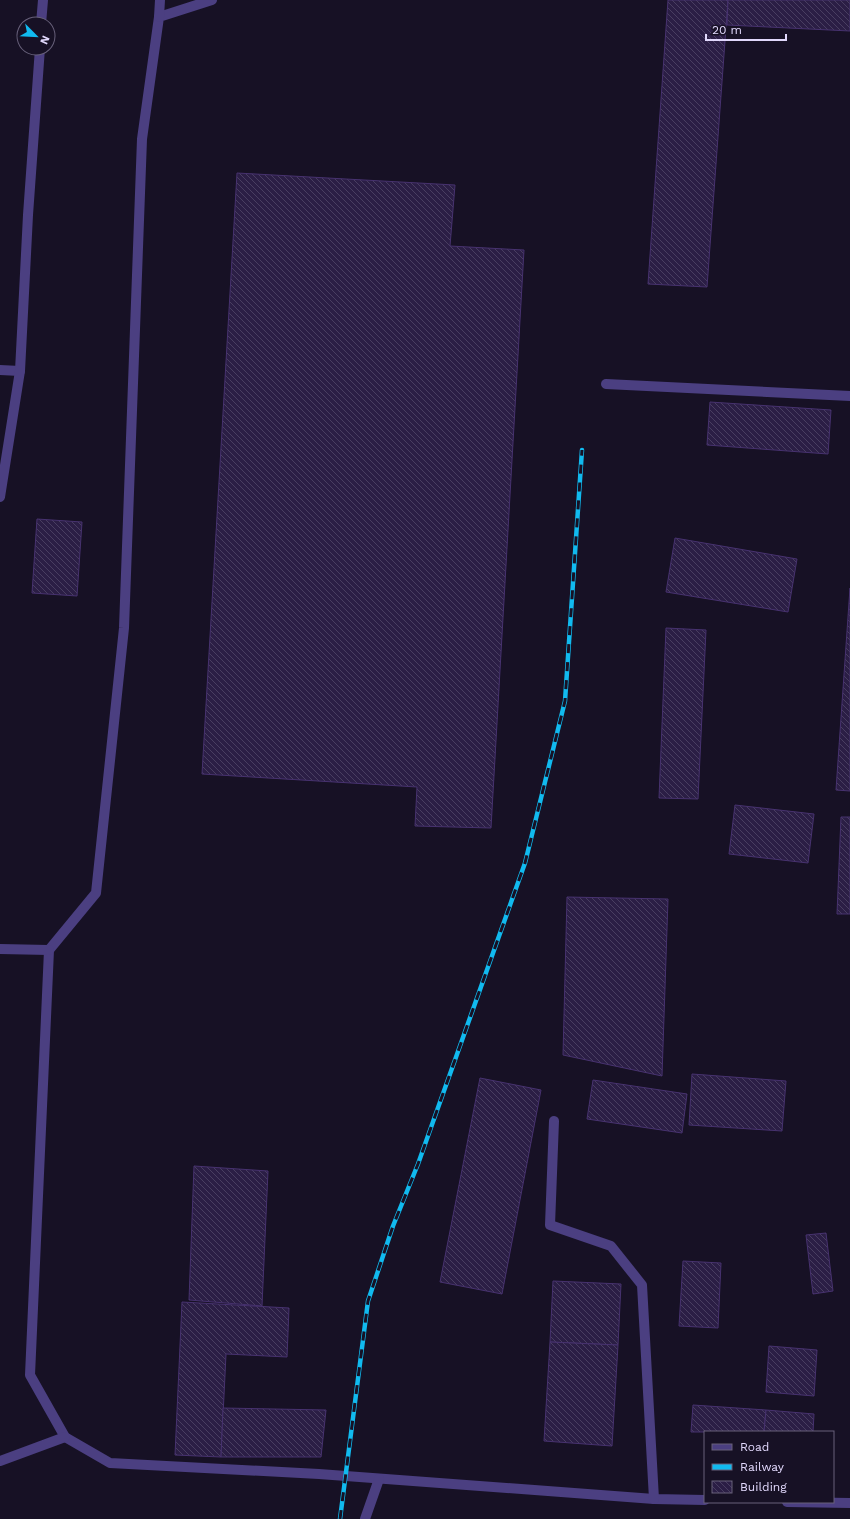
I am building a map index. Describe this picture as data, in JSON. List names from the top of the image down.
{
  "legend": ["Road", "Railway", "Building"],
  "scale_bar": "20 m",
  "north": "bottom right"
}
